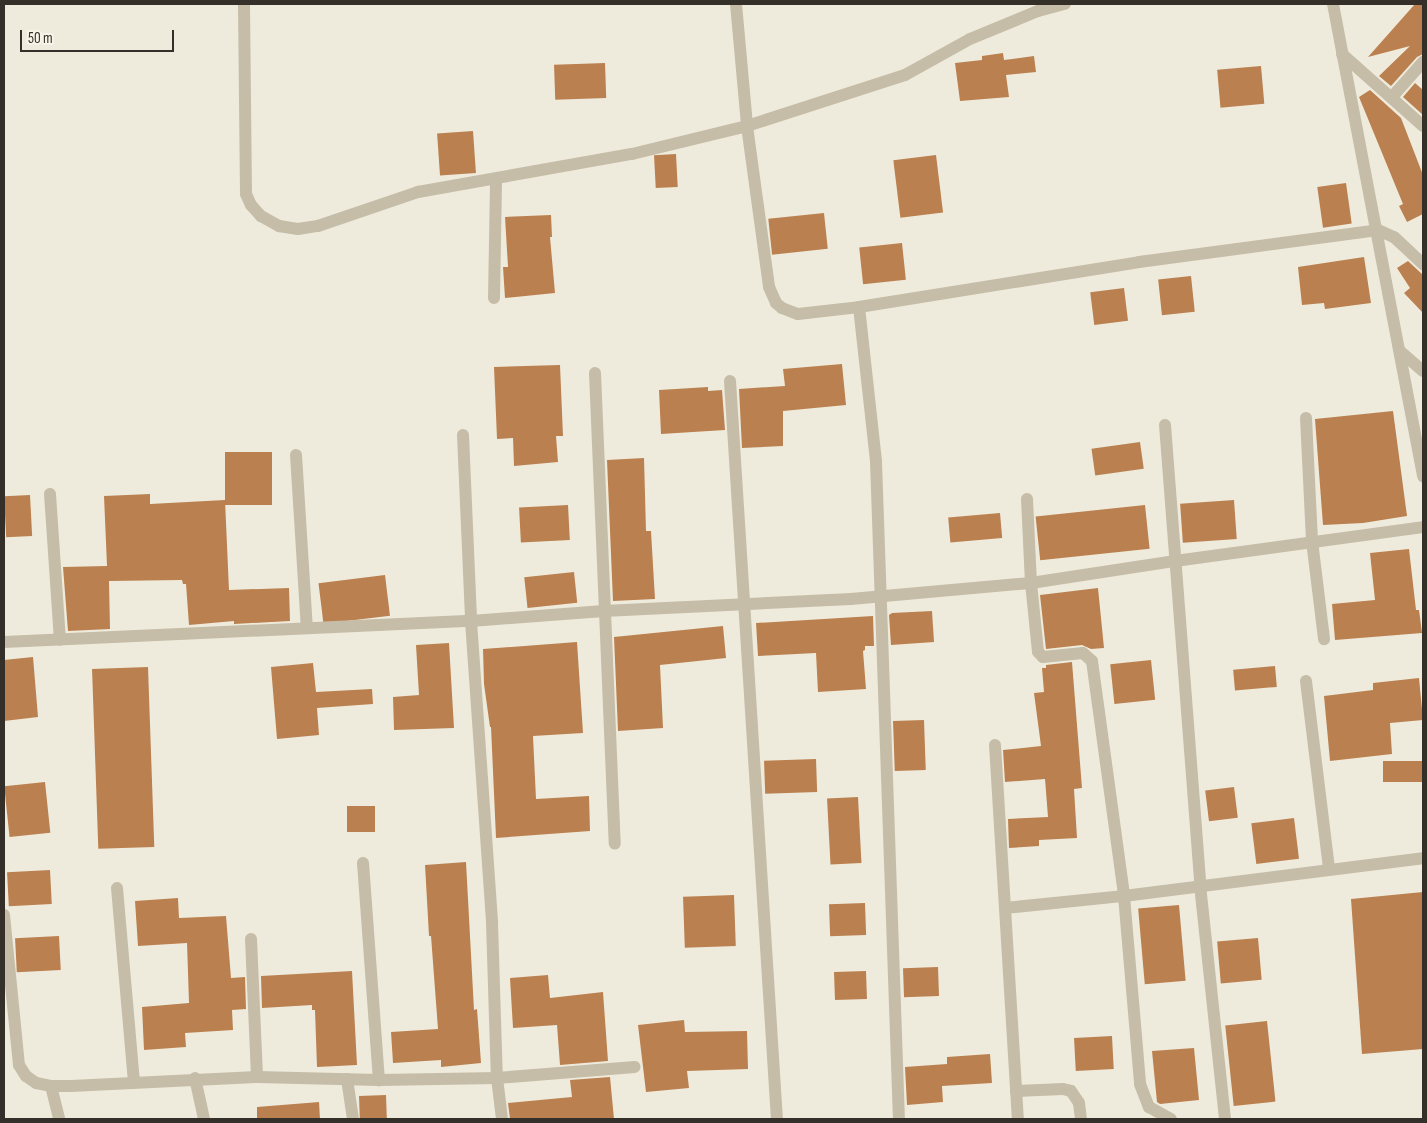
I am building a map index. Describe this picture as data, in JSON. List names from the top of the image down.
{
  "scale_bar": "50 m"
}
